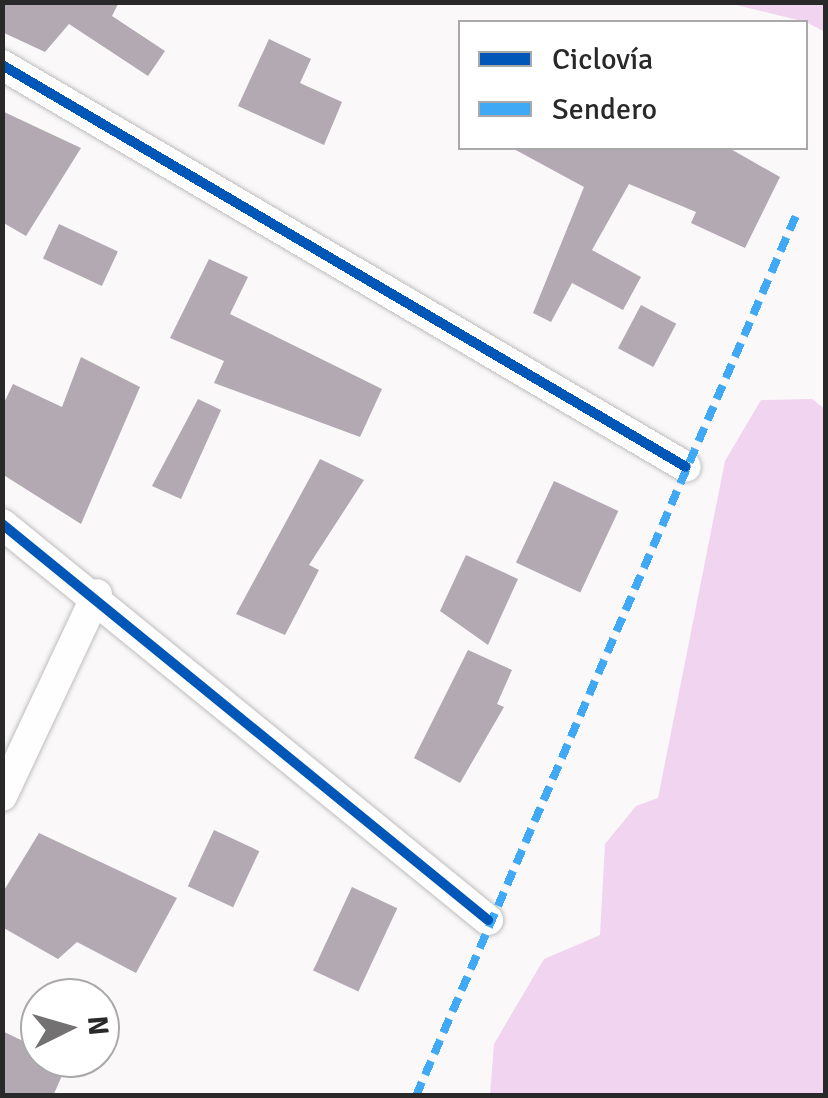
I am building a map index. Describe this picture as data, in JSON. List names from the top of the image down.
{
  "legend": ["Ciclovía", "Sendero"],
  "north": "right"
}
